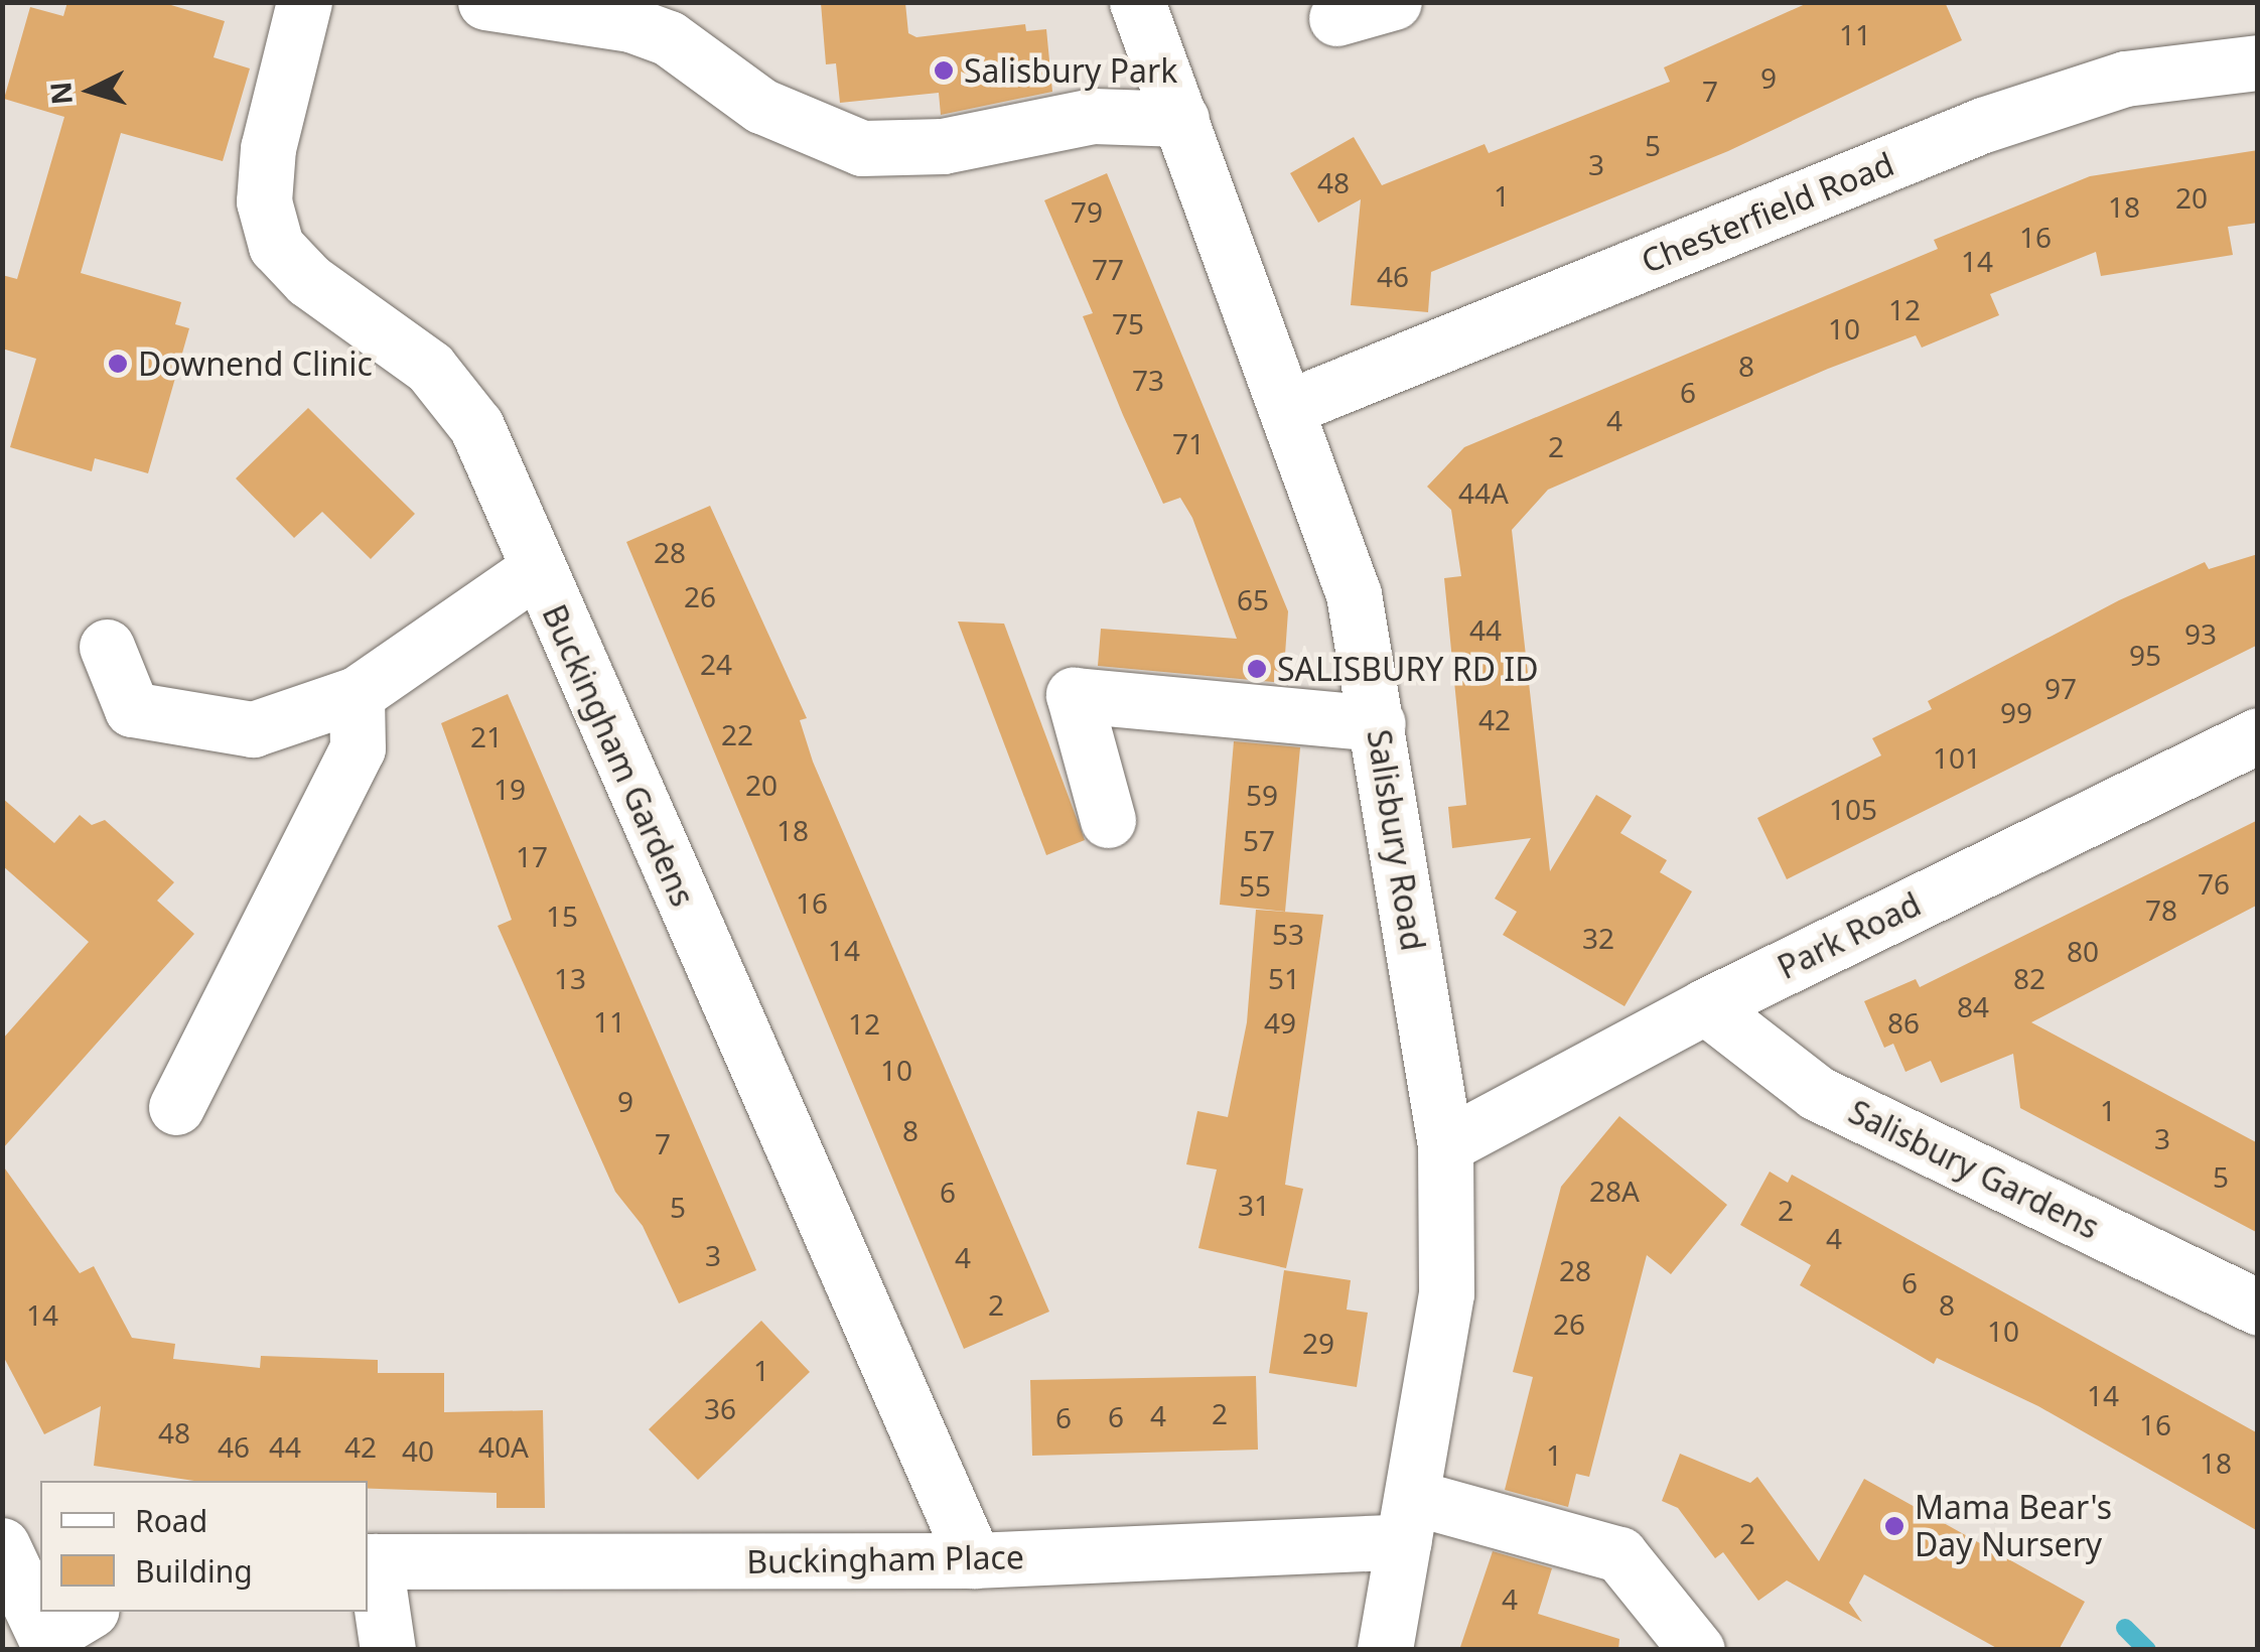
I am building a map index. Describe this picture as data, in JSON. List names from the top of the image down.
{
  "streets": {
    "street": [
      "Chesterfield Road",
      "Buckingham Gardens",
      "Salisbury Road",
      "Park Road",
      "Salisbury Gardens",
      "Buckingham Place"
    ]
  },
  "crossings": [
    ["Chesterfield Road", "Salisbury Road"],
    ["Buckingham Gardens", "Buckingham Place"],
    ["Salisbury Road", "Park Road"],
    ["Salisbury Road", "Buckingham Place"],
    ["Park Road", "Salisbury Gardens"]
  ],
  "places": [
    "Salisbury Park",
    "Downend Clinic",
    "SALISBURY RD ID",
    "Mama Bear's Day Nursery"
  ],
  "house_numbers": [
    "11",
    "9",
    "7",
    "5",
    "3",
    "48",
    "1",
    "20",
    "18",
    "79",
    "16",
    "14",
    "77",
    "46",
    "12",
    "75",
    "10",
    "8",
    "73",
    "6",
    "4",
    "71",
    "2",
    "44A",
    "28",
    "26",
    "65",
    "44",
    "93",
    "95",
    "24",
    "97",
    "99",
    "42",
    "22",
    "21",
    "101",
    "20",
    "19",
    "59",
    "105",
    "18",
    "57",
    "17",
    "76",
    "55",
    "16",
    "78",
    "15",
    "53",
    "32",
    "14",
    "80",
    "13",
    "51",
    "82",
    "84",
    "11",
    "49",
    "86",
    "12",
    "10",
    "9",
    "1",
    "8",
    "3",
    "7",
    "5",
    "28A",
    "6",
    "31",
    "5",
    "2",
    "4",
    "3",
    "4",
    "28",
    "6",
    "2",
    "8",
    "14",
    "26",
    "10",
    "29",
    "1",
    "14",
    "36",
    "2",
    "4",
    "6",
    "6",
    "16",
    "48",
    "46",
    "44",
    "42",
    "40A",
    "40",
    "1",
    "18",
    "2",
    "4"
  ],
  "legend": ["Road", "Building"],
  "north": "left"
}
